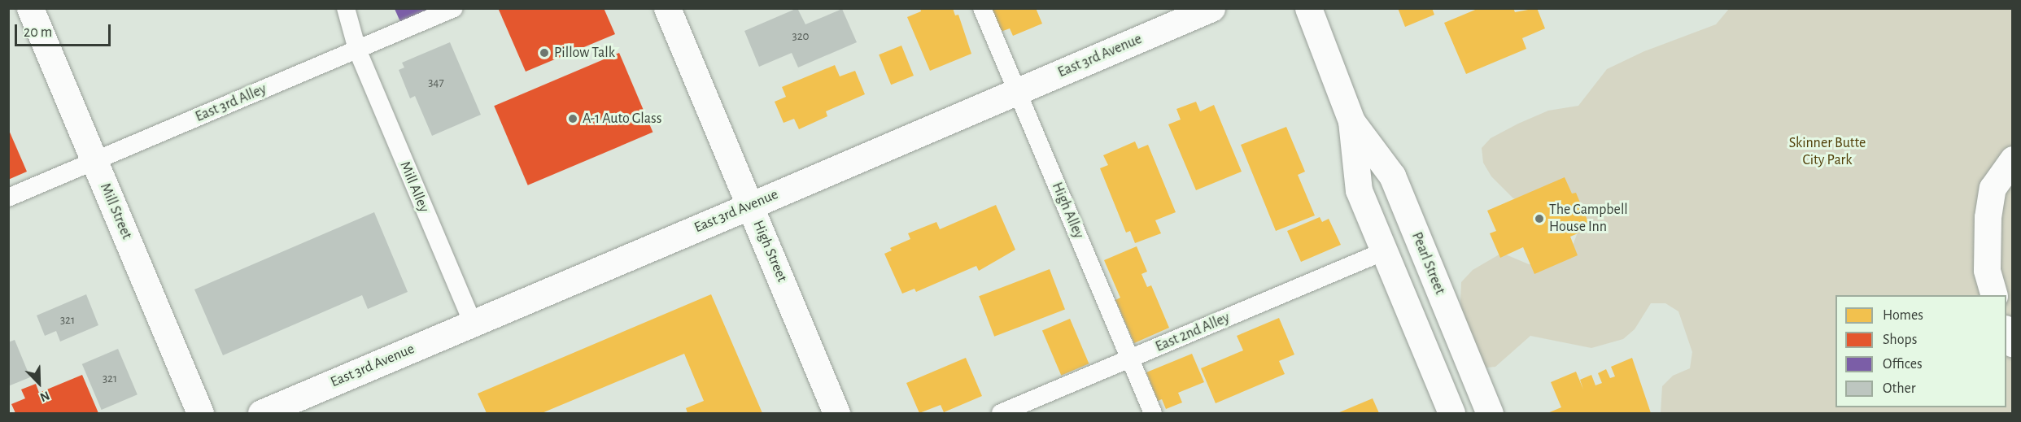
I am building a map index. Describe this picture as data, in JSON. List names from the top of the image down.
{
  "streets": {
    "street": [
      "East 3rd Avenue",
      "Mill Street",
      "High Street",
      "Pearl Street"
    ],
    "lane": [
      "East 3rd Alley",
      "Mill Alley",
      "High Alley",
      "East 2nd Alley"
    ]
  },
  "crossings": [
    ["East 3rd Avenue", "Mill Alley"],
    ["East 3rd Avenue", "High Alley"],
    ["East 3rd Avenue", "High Street"],
    ["East 3rd Alley", "Mill Alley"],
    ["East 3rd Alley", "Mill Street"],
    ["High Alley", "East 2nd Alley"],
    ["Pearl Street", "East 2nd Alley"]
  ],
  "parks": ["Skinner Butte City Park"],
  "places": ["Pillow Talk", "A-1 Auto Glass", "The Campbell House Inn"],
  "house_numbers": [
    "320",
    "347",
    "321",
    "321"
  ],
  "legend": [
    "Homes",
    "Shops",
    "Offices",
    "Other"
  ],
  "scale_bar": "20 m",
  "north": "bottom right"
}
